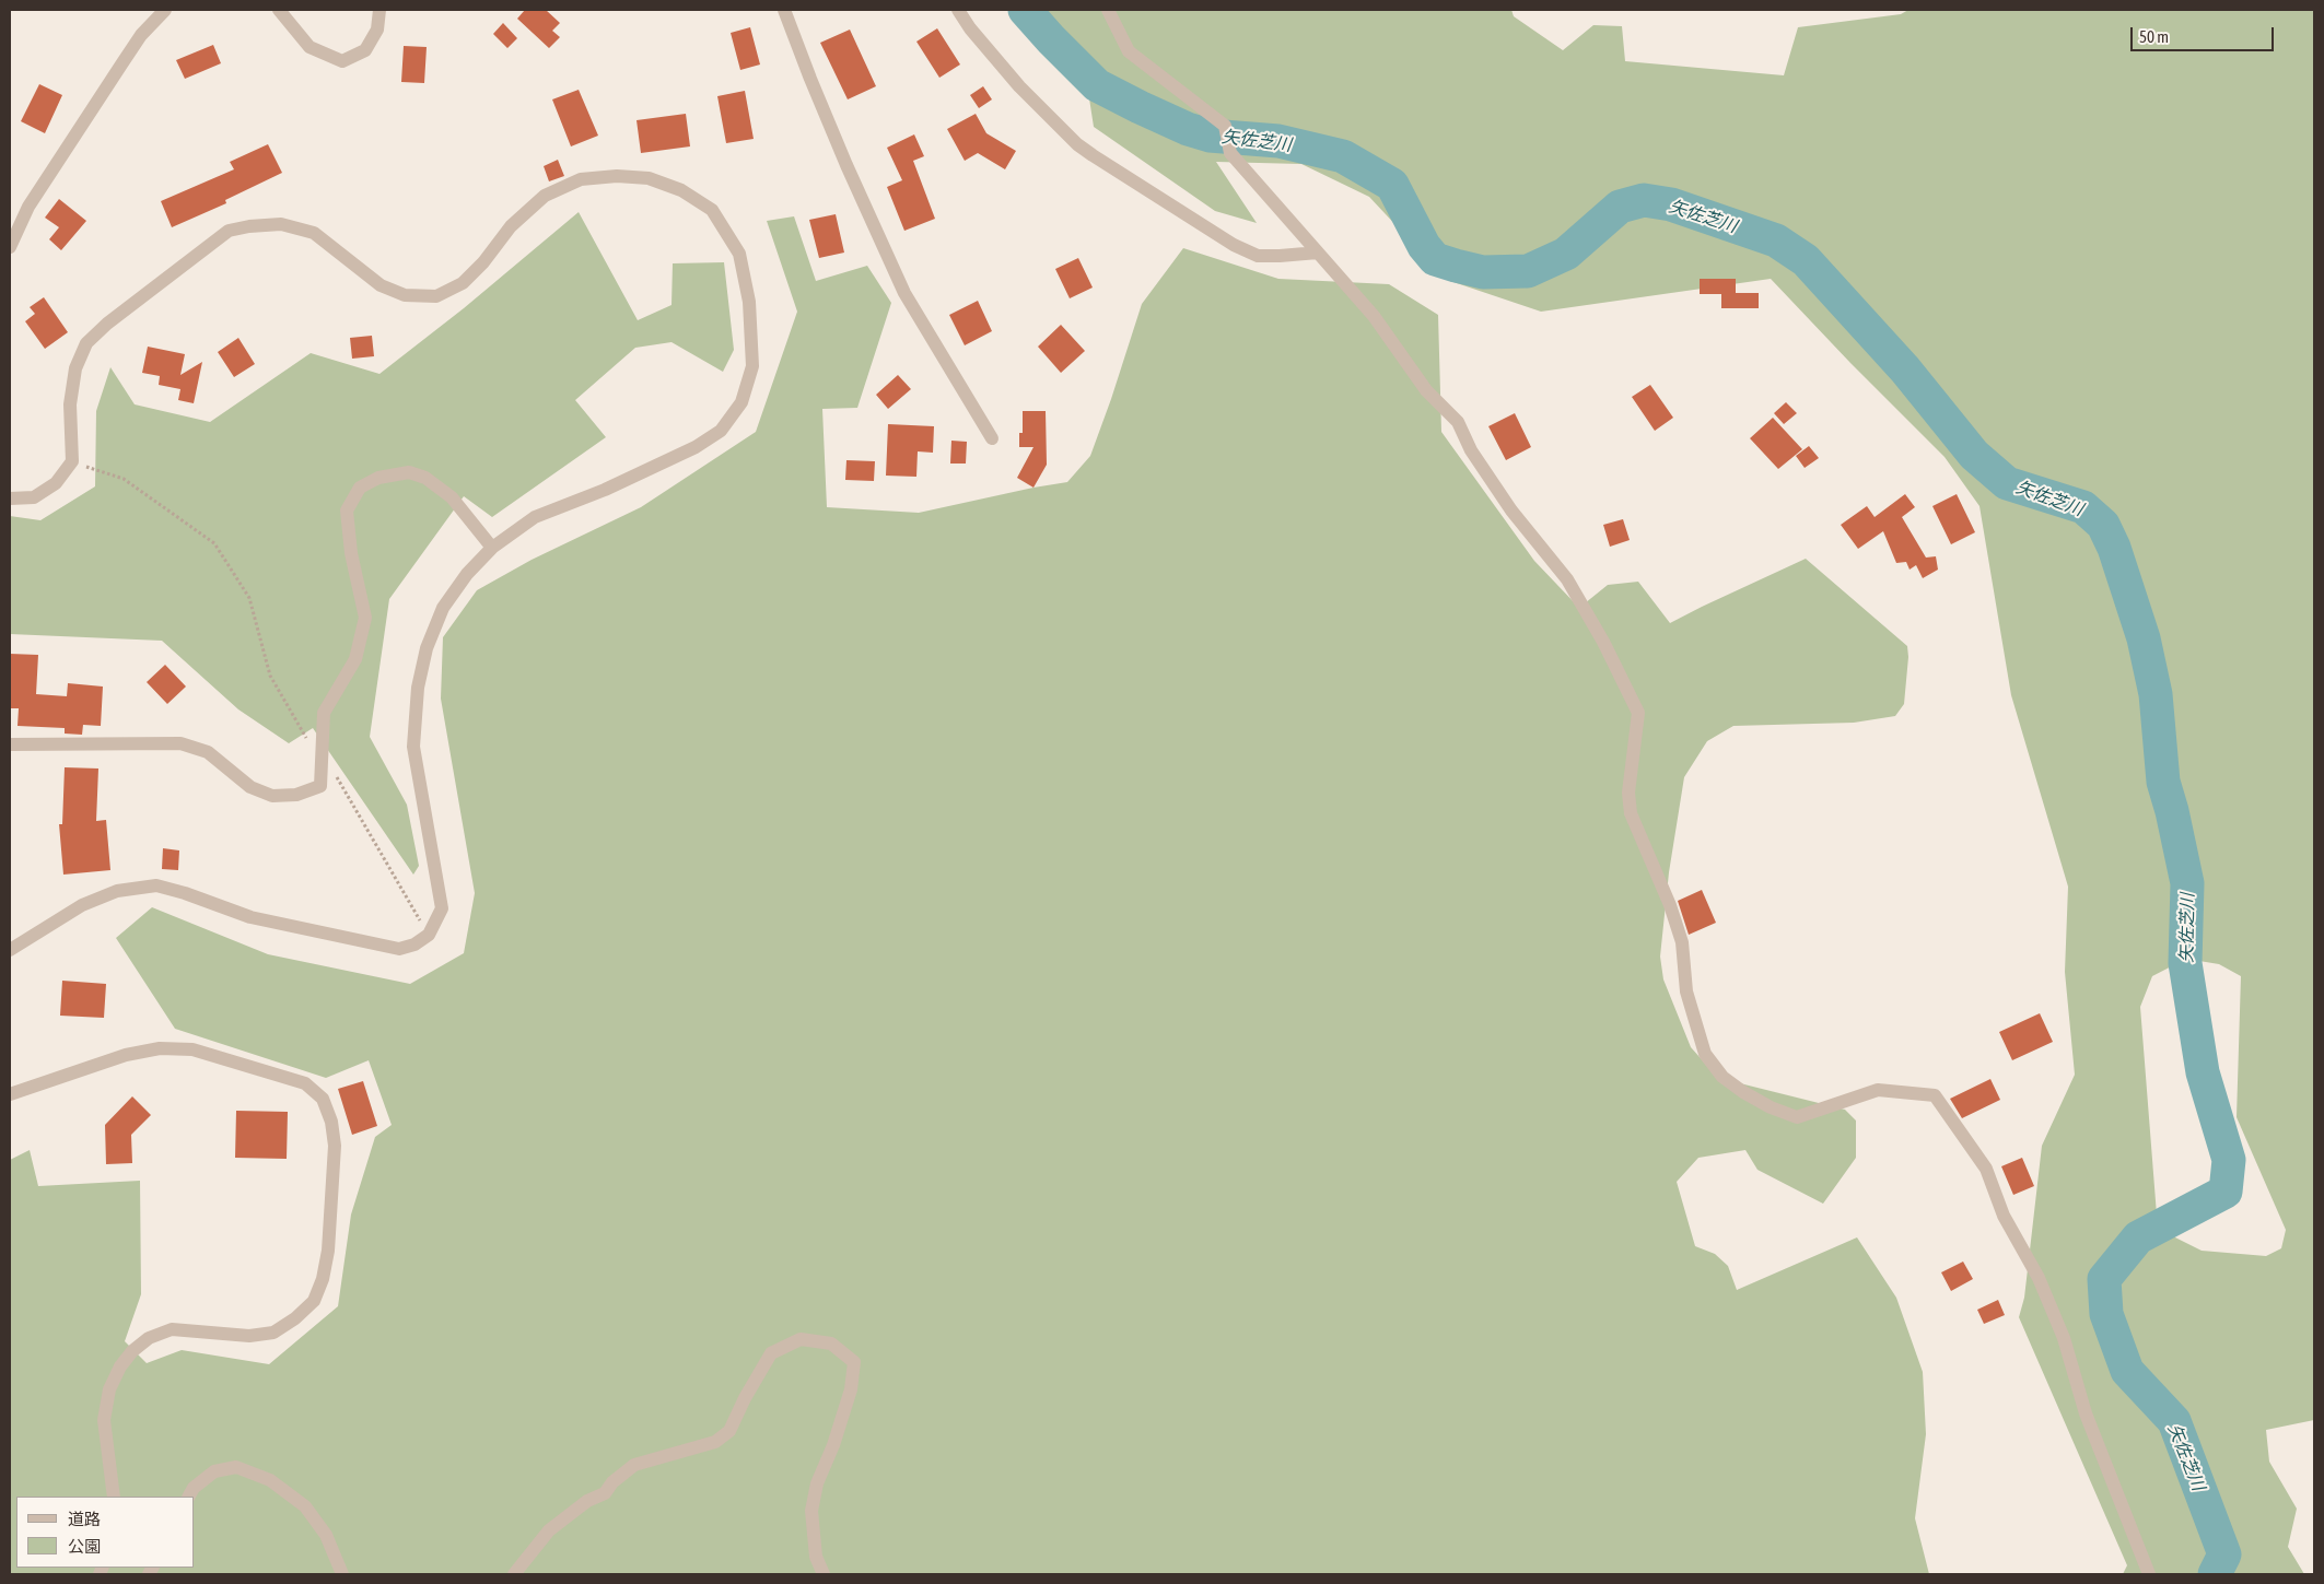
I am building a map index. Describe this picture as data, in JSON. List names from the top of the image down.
{
  "water": ["矢佐芝川"],
  "legend": ["道路", "公園"],
  "scale_bar": "50 m"
}
